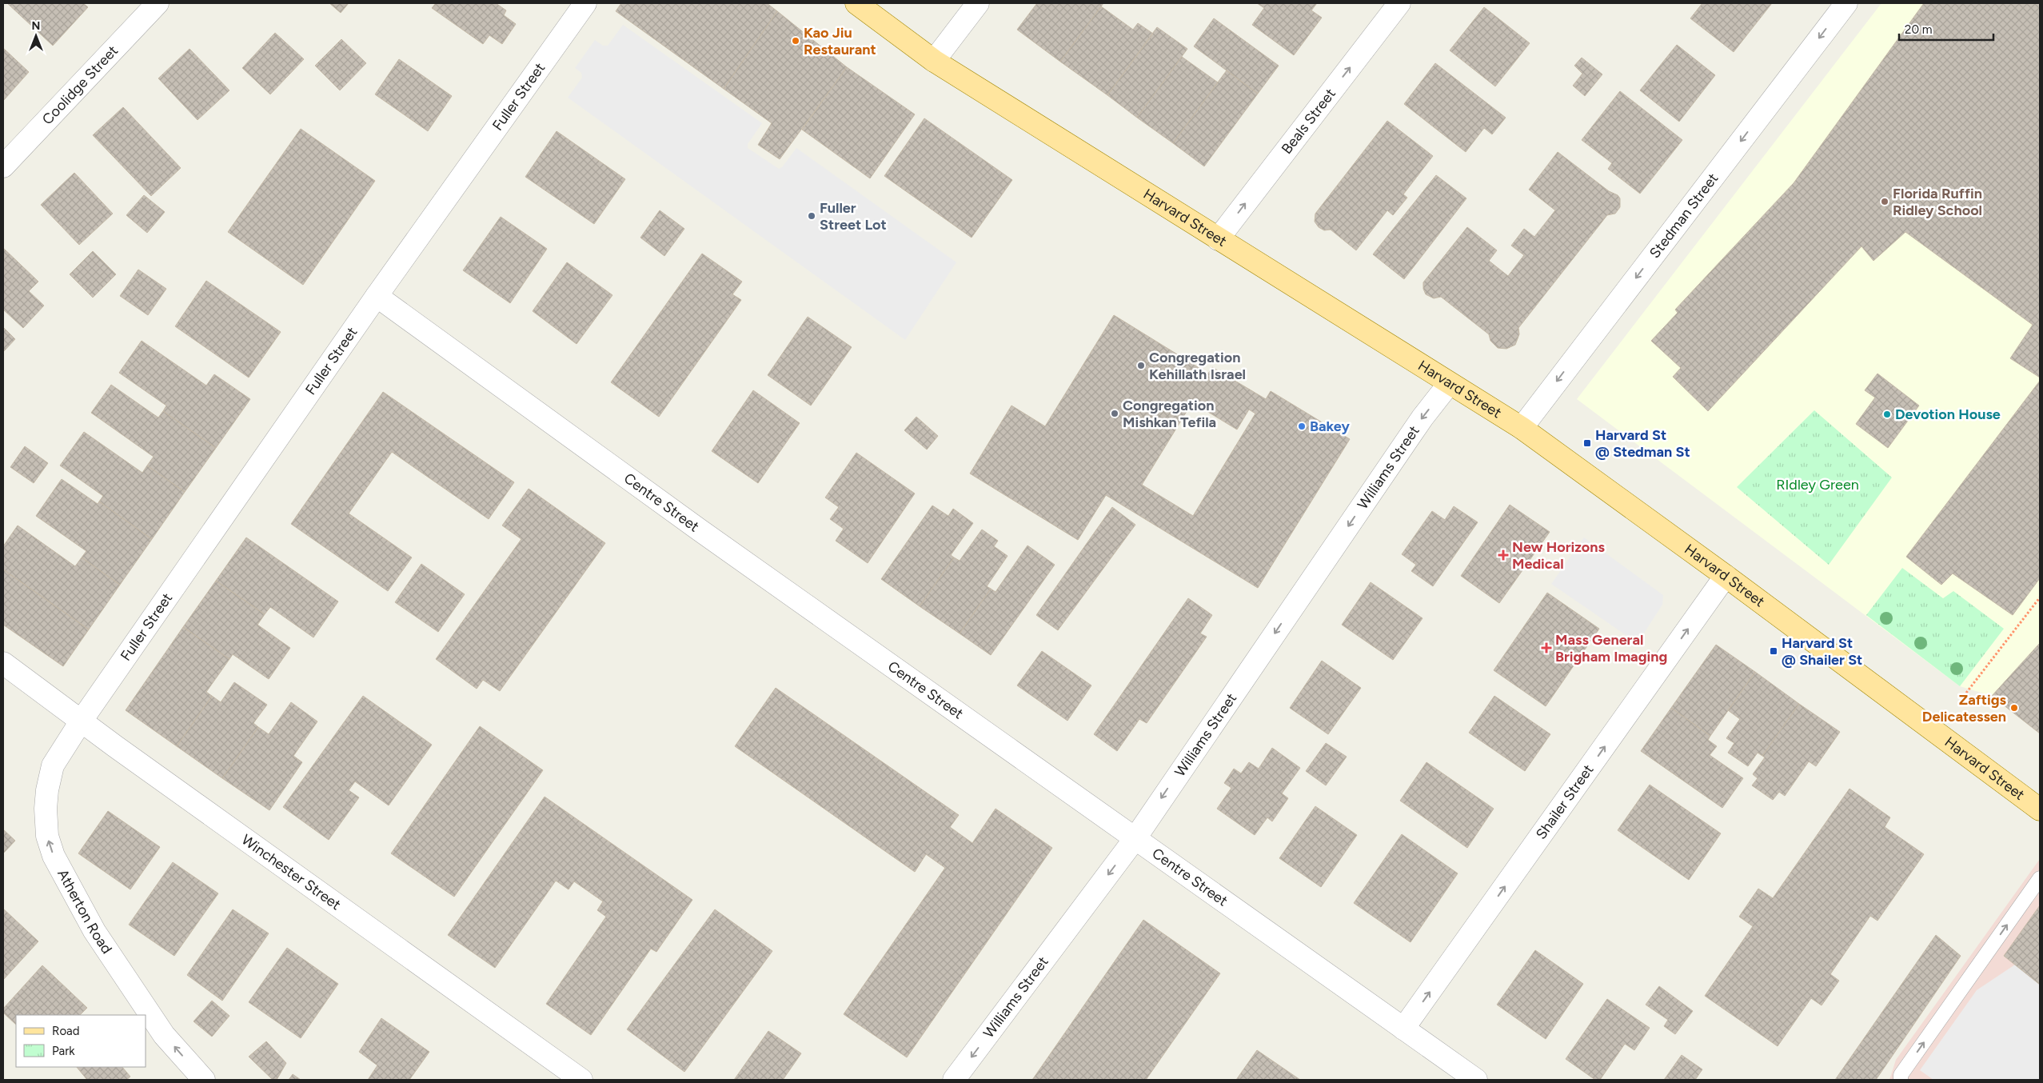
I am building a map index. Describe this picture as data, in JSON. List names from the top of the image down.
{
  "streets": {
    "main road": ["Harvard Street"],
    "street": [
      "Coolidge Street",
      "Fuller Street",
      "Beals Street",
      "Stedman Street",
      "Williams Street",
      "Centre Street",
      "Shailer Street",
      "Winchester Street",
      "Atherton Road"
    ]
  },
  "crossings": [
    ["Fuller Street", "Centre Street"],
    ["Fuller Street", "Winchester Street"],
    ["Fuller Street", "Atherton Road"],
    ["Beals Street", "Harvard Street"],
    ["Stedman Street", "Harvard Street"],
    ["Harvard Street", "Williams Street"],
    ["Harvard Street", "Shailer Street"],
    ["Williams Street", "Centre Street"],
    ["Centre Street", "Shailer Street"],
    ["Winchester Street", "Atherton Road"]
  ],
  "one_way": [
    "Beals Street",
    "Stedman Street",
    "Williams Street",
    "Shailer Street",
    "Atherton Road"
  ],
  "parks": ["RIdley Green"],
  "places": {
    "other": [
      "Kao Jiu Restaurant",
      "Florida Ruffin Ridley School",
      "Fuller Street Lot",
      "Congregation Kehillath Israel",
      "Congregation Mishkan Tefila",
      "Devotion House",
      "Bakey",
      "Zaftigs Delicatessen"
    ],
    "transit": ["Harvard St @ Stedman St", "Harvard St @ Shailer St"],
    "health": ["New Horizons Medical", "Mass General Brigham Imaging"]
  },
  "legend": ["Road", "Park"],
  "scale_bar": "20 m",
  "north": "top"
}
